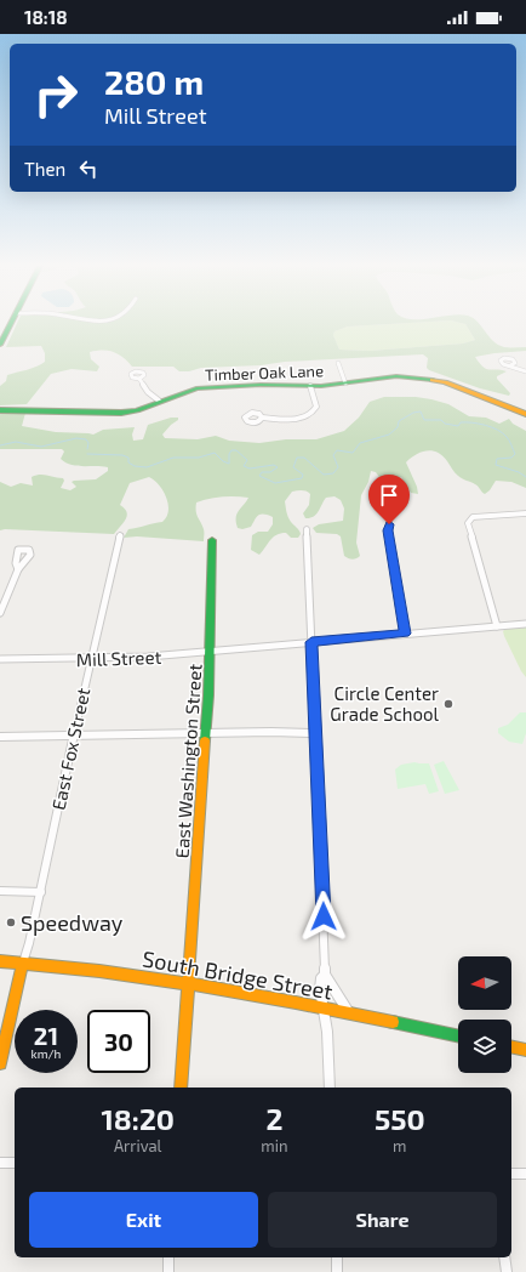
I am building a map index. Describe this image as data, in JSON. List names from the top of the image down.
{
  "streets": {
    "main road": ["Timber Oak Lane", "East Washington Street", "South Bridge Street"],
    "street": ["Mill Street", "East Fox Street"]
  },
  "crossings": [
    ["Mill Street", "East Fox Street"],
    ["Mill Street", "East Washington Street"],
    ["East Fox Street", "South Bridge Street"],
    ["East Washington Street", "South Bridge Street"]
  ],
  "places": ["Circle Center Grade School", "Speedway"],
  "north": "left",
  "page": {
    "status": "18:18",
    "turn": ["280 m", "Mill Street"],
    "then": "Then",
    "speed": "21 km/h",
    "limit": "30",
    "eta": [
      "18:20",
      "Arrival",
      "2",
      "min",
      "550",
      "m"
    ],
    "buttons": ["Exit", "Share"]
  }
}
